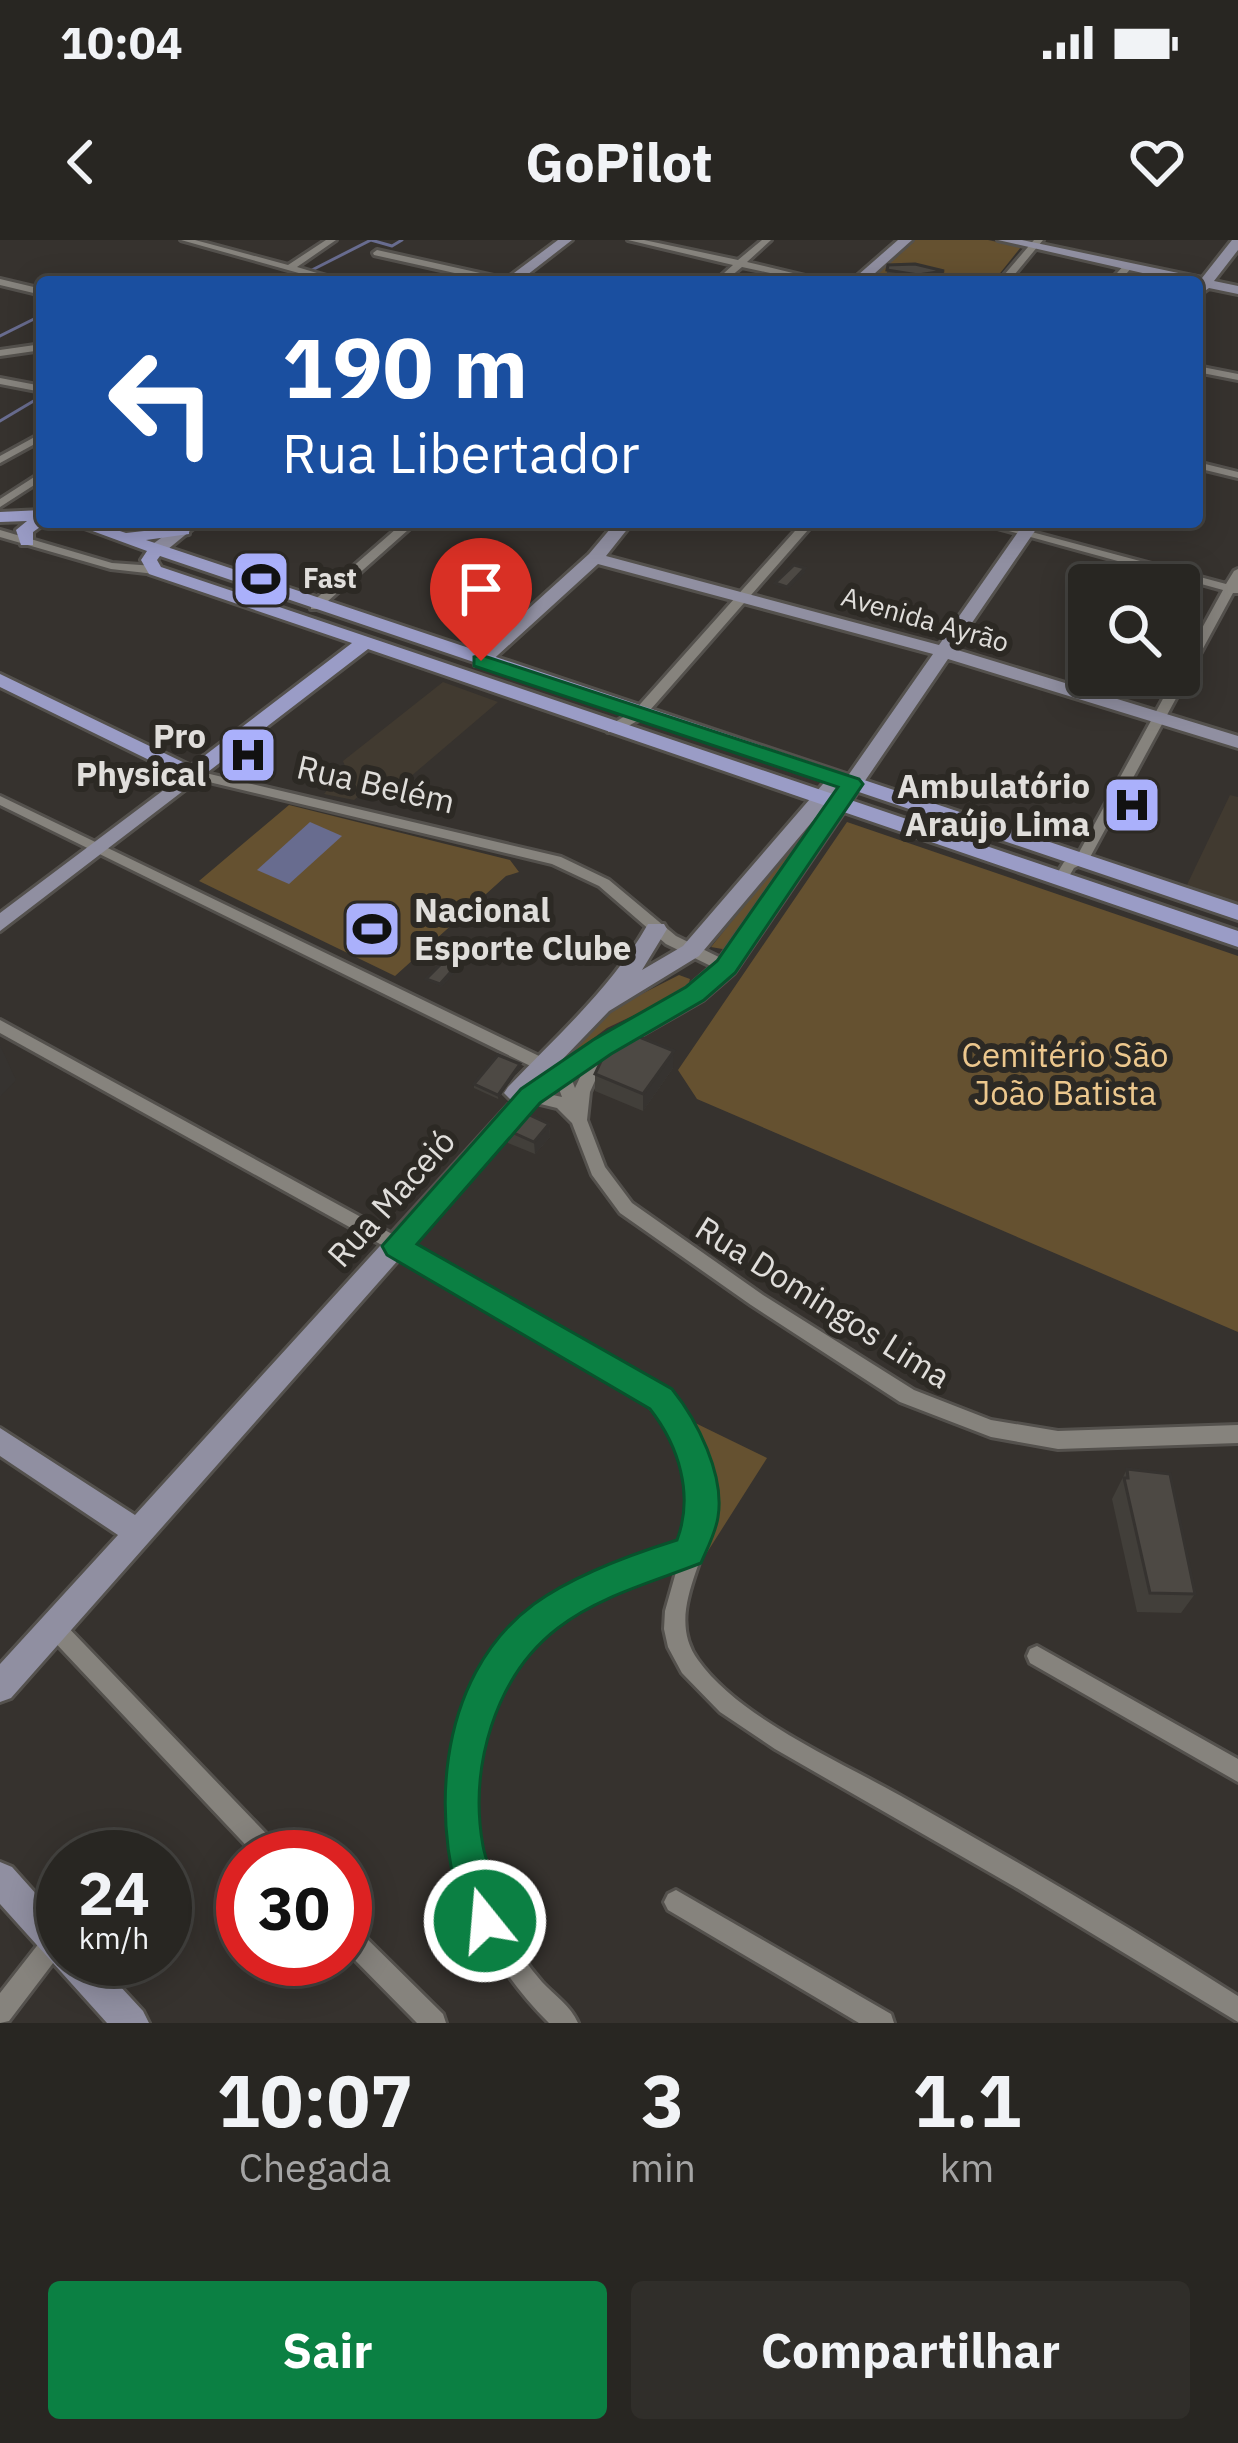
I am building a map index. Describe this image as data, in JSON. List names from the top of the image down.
{
  "streets": {
    "main road": ["Avenida Ayrão", "Rua Belém", "Rua Maceió"],
    "street": ["Rua Domingos Lima"]
  },
  "crossings": [
    ["Avenida Ayrão", "Rua Maceió"],
    ["Rua Belém", "Rua Maceió"],
    ["Rua Maceió", "Rua Domingos Lima"]
  ],
  "parks": ["Cemitério São João Batista"],
  "places": {
    "sports": ["Fast", "Nacional Esporte Clube"],
    "hospital": ["Pro Physical", "Ambulatório Araújo Lima"]
  },
  "page": {
    "status": "10:04",
    "header": "GoPilot",
    "turn": ["190 m", "Rua Libertador"],
    "speed": "24 km/h",
    "limit": "30",
    "eta": [
      "10:07",
      "Chegada",
      "3",
      "min",
      "1.1",
      "km"
    ],
    "buttons": ["Sair", "Compartilhar"]
  }
}
